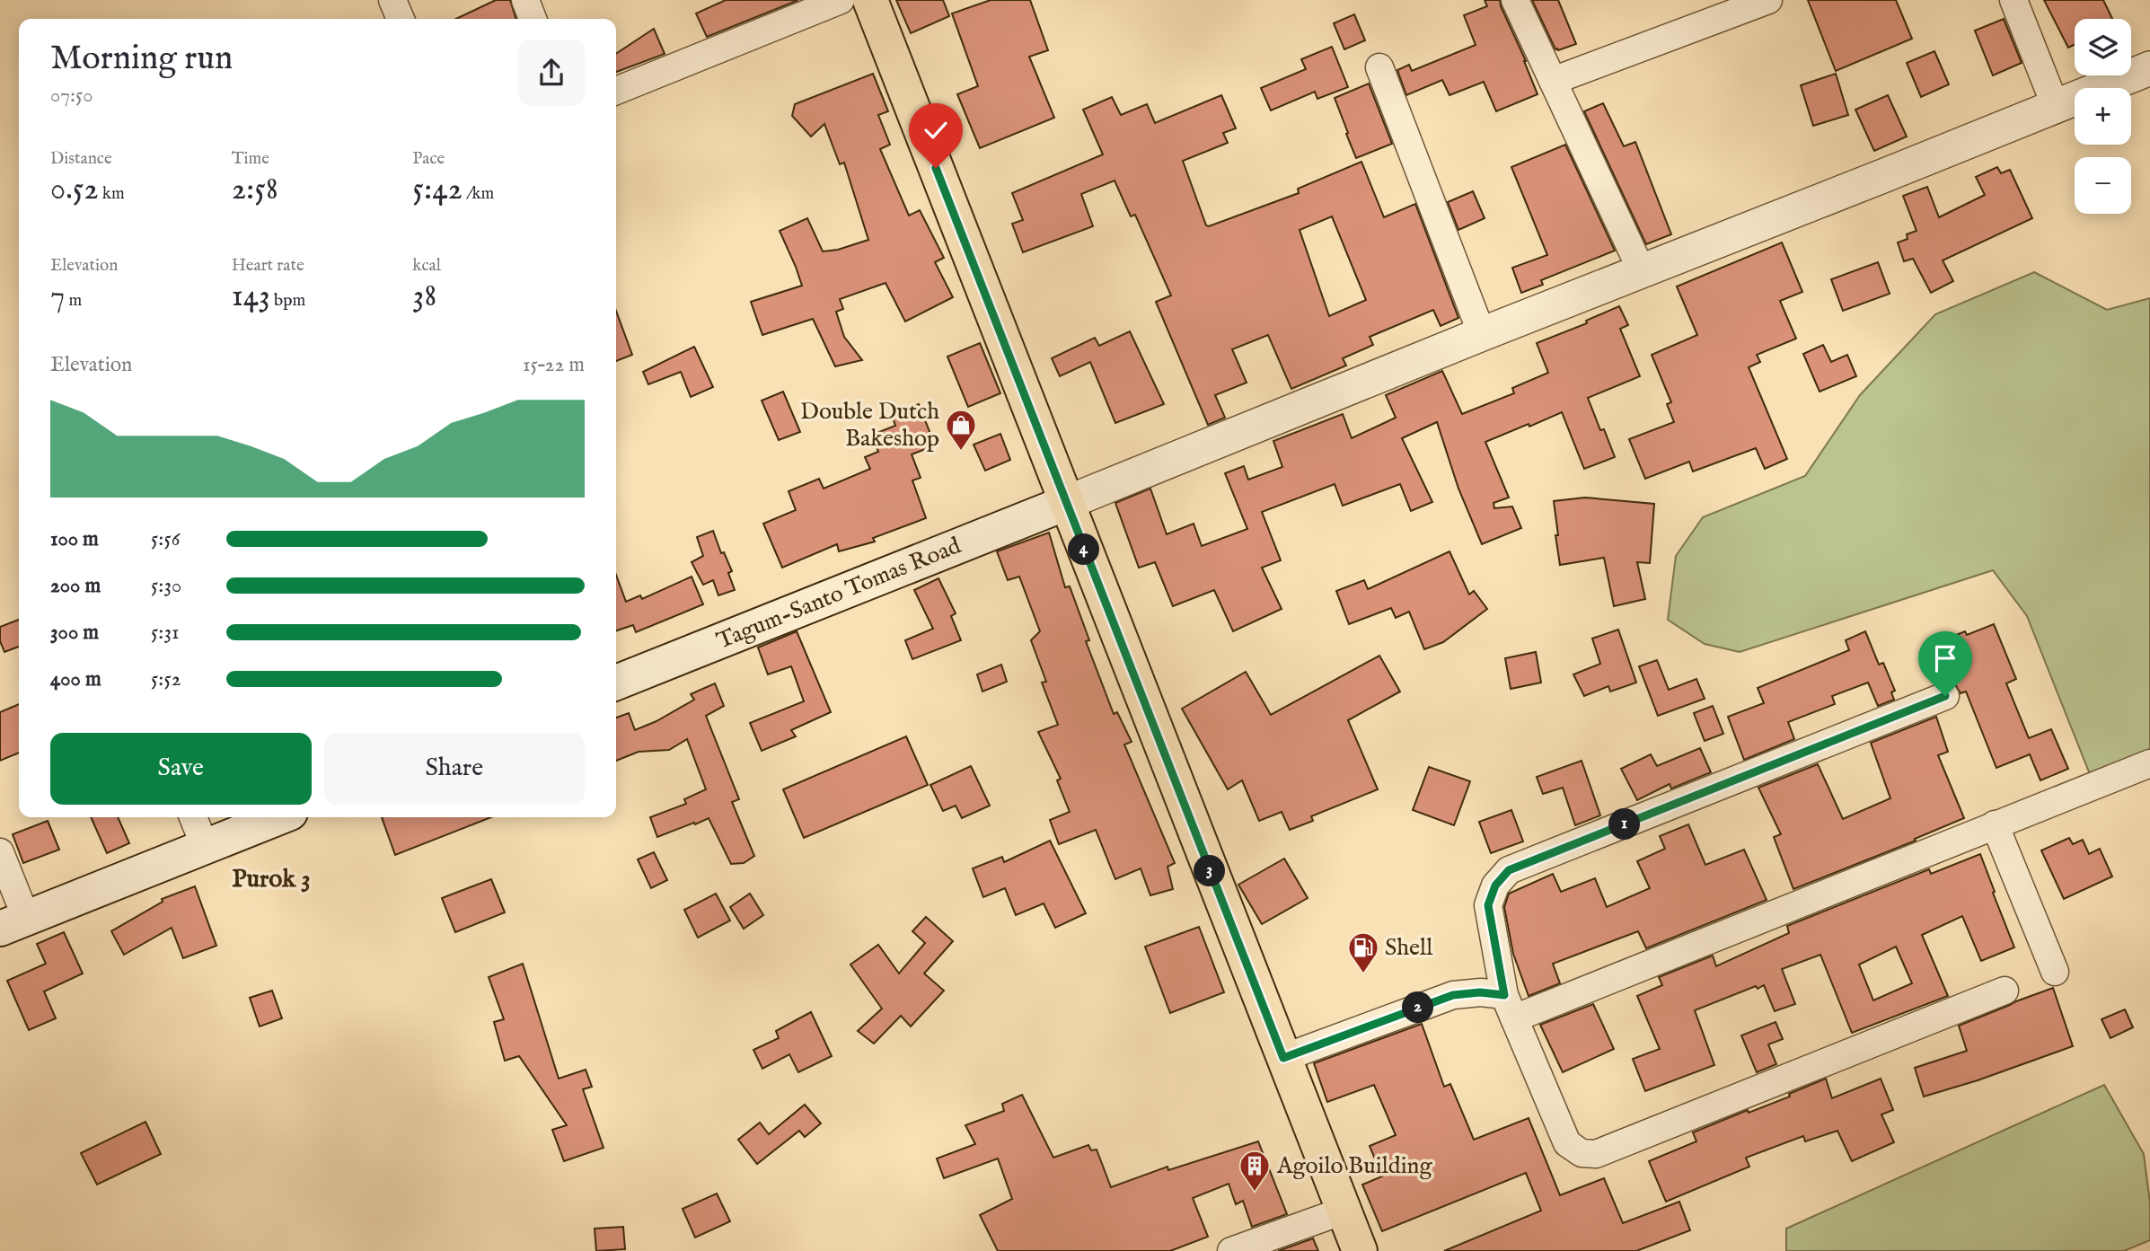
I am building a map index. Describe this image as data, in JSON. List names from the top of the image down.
{
  "streets": {
    "main road": ["Tagum-Santo Tomas Road"]
  },
  "districts": ["Purok 3"],
  "places": {
    "shop": ["Double Dutch Bakeshop"],
    "fuel station": ["Shell"],
    "building": ["Agoilo Building"]
  },
  "page": {
    "map_buttons": ["+", "−"],
    "heading": ["Morning run", "07:50"],
    "stats": [
      ["Distance", "0.52 km"],
      ["Time", "2:58"],
      ["Pace", "5:42 /km"],
      ["Elevation", "7 m"],
      ["Heart rate", "143 bpm"],
      ["kcal", "38"]
    ],
    "chart": ["Elevation", "15–22 m"],
    "list": [
      {
        "name": "100 m",
        "note": "5:56"
      },
      {
        "name": "200 m",
        "note": "5:30"
      },
      {
        "name": "300 m",
        "note": "5:31"
      },
      {
        "name": "400 m",
        "note": "5:52"
      }
    ],
    "pins": [
      "4",
      "1",
      "3",
      "2"
    ],
    "buttons": ["Save", "Share"]
  }
}
